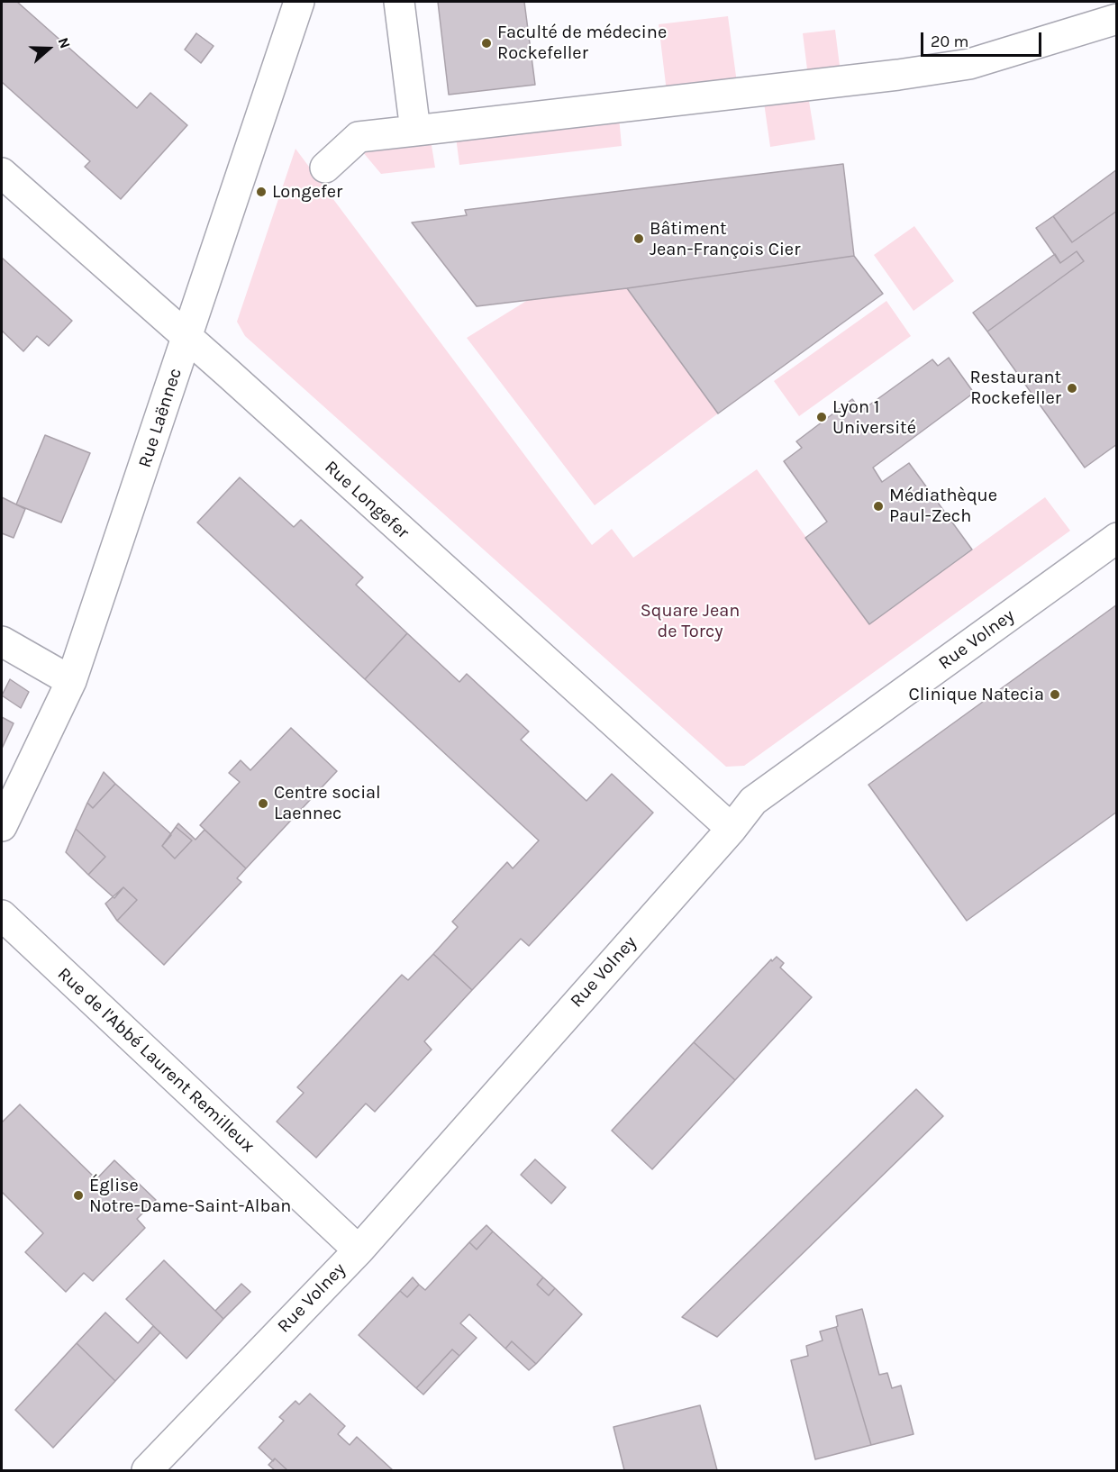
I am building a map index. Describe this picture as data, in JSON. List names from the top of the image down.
{
  "streets": {
    "street": [
      "Rue Laënnec",
      "Rue Longefer",
      "Rue Volney",
      "Rue de l'Abbé Laurent Remilleux"
    ]
  },
  "crossings": [
    ["Rue Laënnec", "Rue Longefer"],
    ["Rue Longefer", "Rue Volney"],
    ["Rue Volney", "Rue de l'Abbé Laurent Remilleux"]
  ],
  "parks": ["Square Jean de Torcy"],
  "places": [
    "Faculté de médecine Rockefeller",
    "Longefer",
    "Bâtiment Jean-François Cier",
    "Restaurant Rockefeller",
    "Lyon 1 Université",
    "Médiathèque Paul-Zech",
    "Clinique Natecia",
    "Centre social Laennec",
    "Église Notre-Dame-Saint-Alban"
  ],
  "scale_bar": "20 m",
  "north": "right"
}
